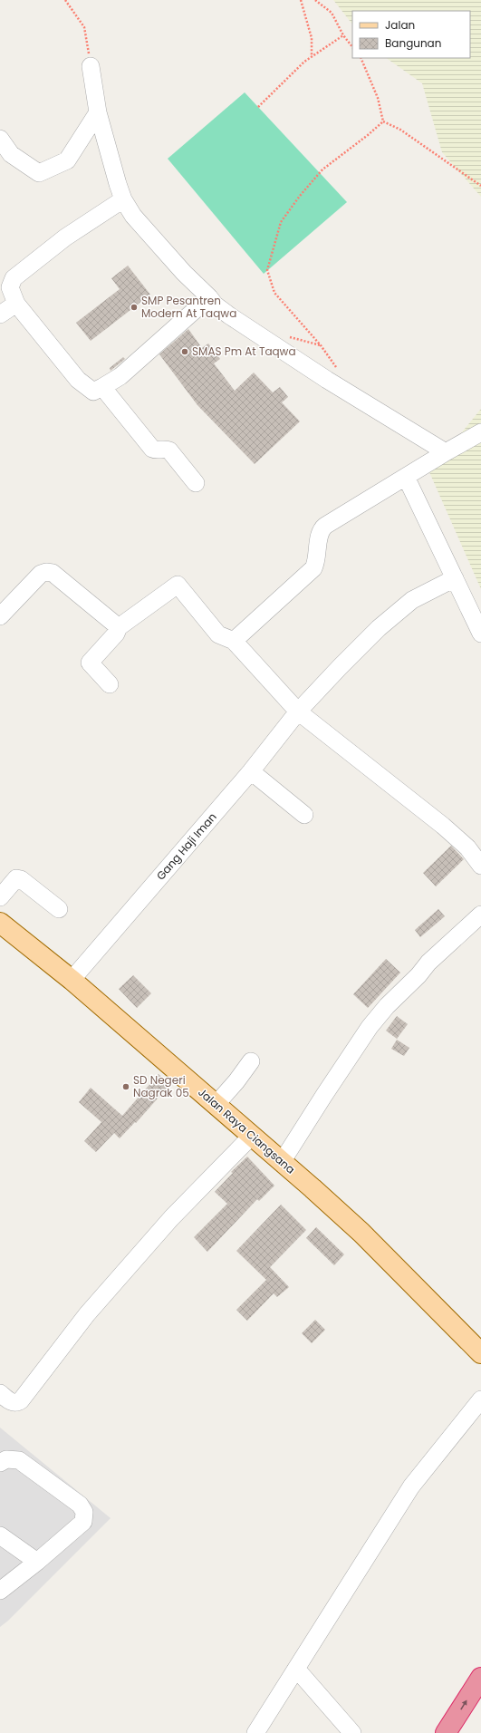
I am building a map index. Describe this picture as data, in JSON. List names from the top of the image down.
{
  "streets": {
    "main road": ["Jalan Raya Ciangsana"],
    "street": ["Gang Haji Iman"]
  },
  "crossings": [
    ["Gang Haji Iman", "Jalan Raya Ciangsana"]
  ],
  "places": ["SMP Pesantren Modern At Taqwa", "SMAS Pm At Taqwa", "SD Negeri Nagrak 05"],
  "legend": ["Jalan", "Bangunan"]
}
